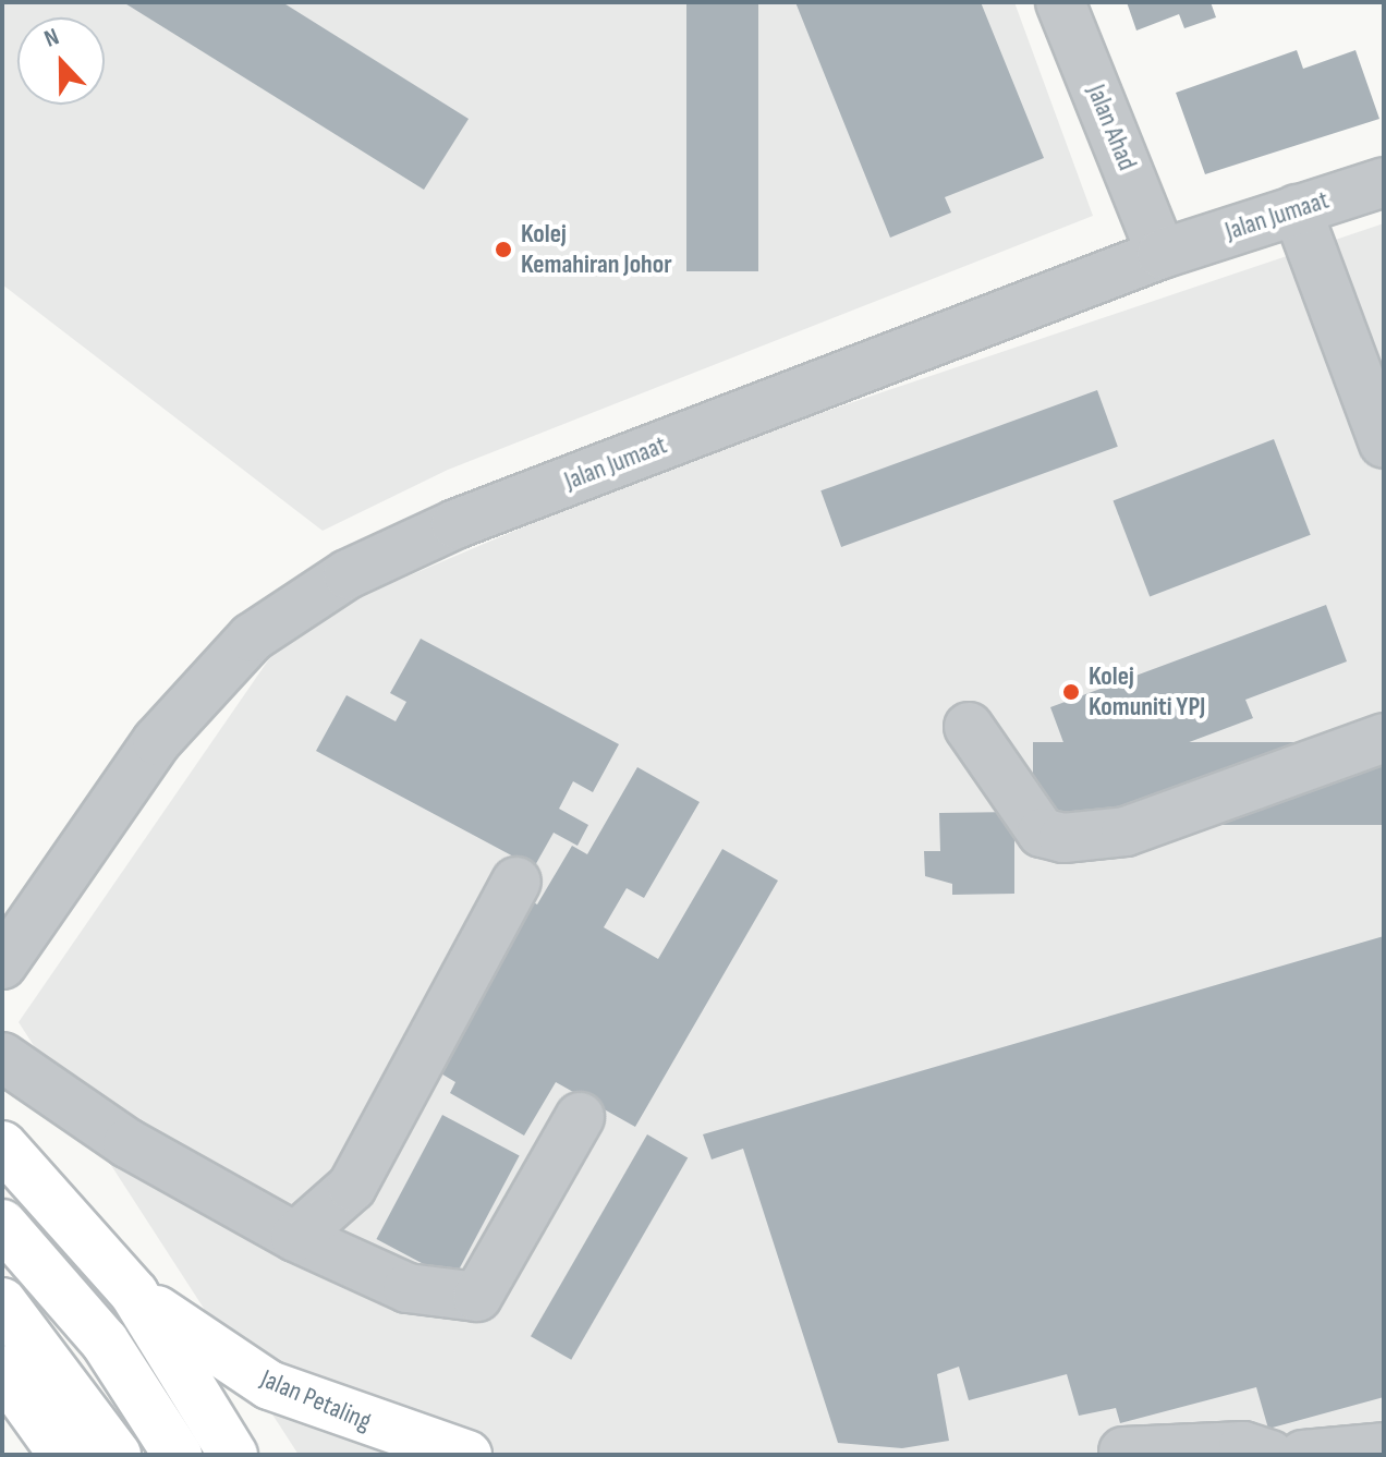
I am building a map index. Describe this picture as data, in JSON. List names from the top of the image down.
{
  "streets": {
    "main road": ["Jalan Petaling"],
    "street": ["Jalan Ahad", "Jalan Jumaat"]
  },
  "crossings": [
    ["Jalan Ahad", "Jalan Jumaat"]
  ],
  "places": ["Kolej Kemahiran Johor", "Kolej Komuniti YPJ"],
  "north": "top"
}
